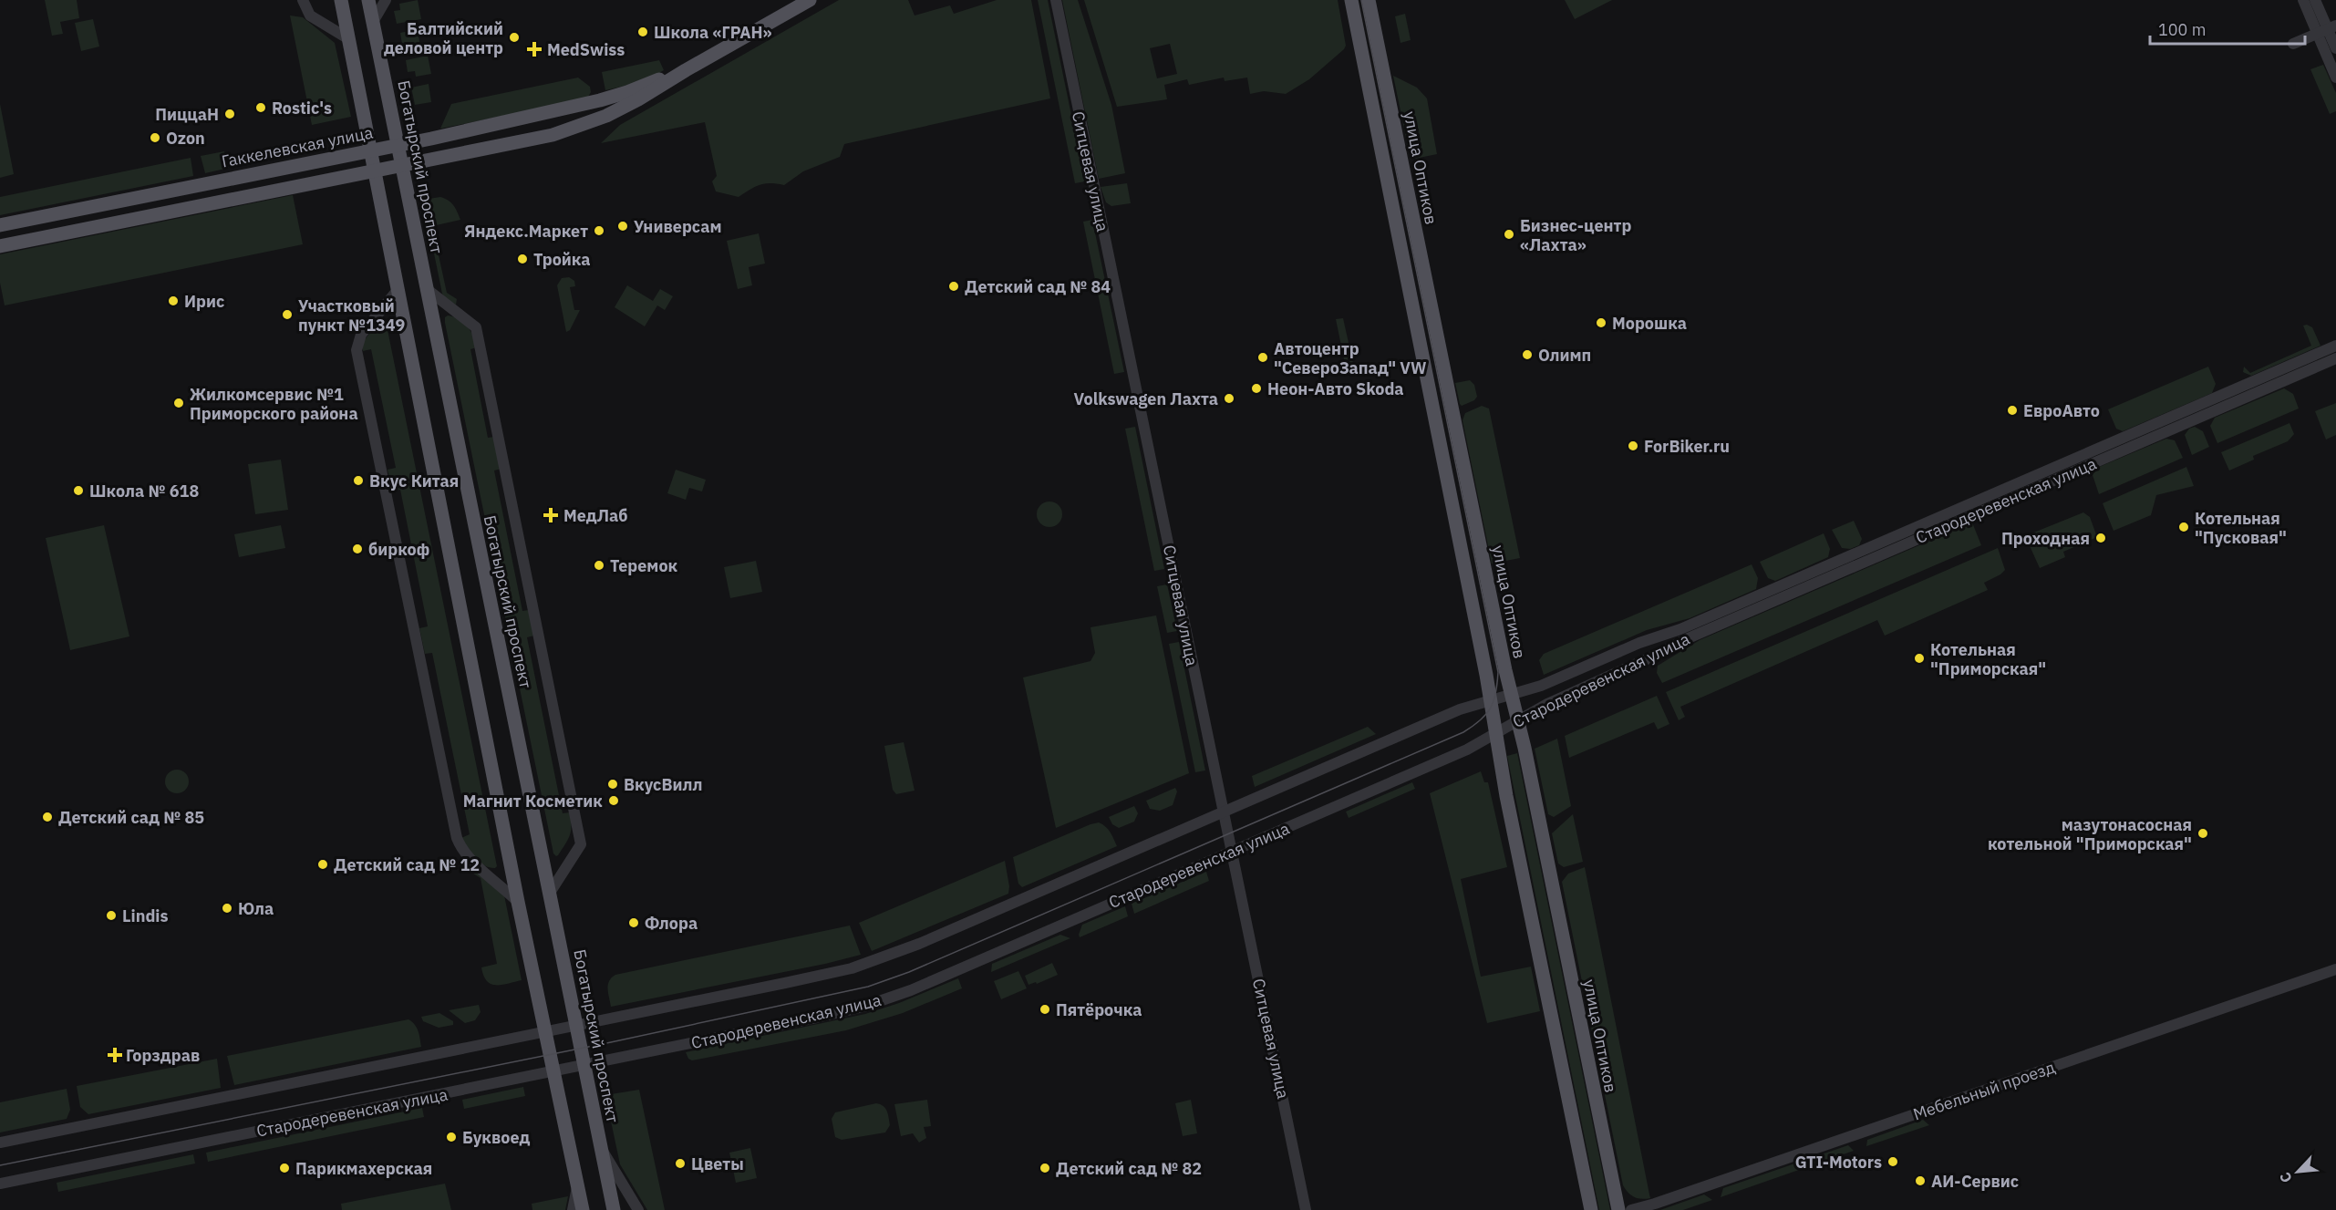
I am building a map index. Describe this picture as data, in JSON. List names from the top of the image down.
{
  "streets": {
    "main road": ["Гаккелевская улица", "Богатырский проспект", "улица Оптиков"],
    "street": ["Ситцевая улица", "Стародеревенская улица", "Мебельный проезд"]
  },
  "crossings": [
    ["Гаккелевская улица", "Богатырский проспект"],
    ["Богатырский проспект", "Стародеревенская улица"],
    ["улица Оптиков", "Стародеревенская улица"],
    ["Ситцевая улица", "Стародеревенская улица"]
  ],
  "places": {
    "other": [
      "Школа «ГРАН»",
      "Балтийский деловой центр",
      "Rostic's",
      "ПиццаН",
      "Ozon",
      "Универсам",
      "Яндекс.Маркет",
      "Бизнес-центр «Лахта»",
      "Тройка",
      "Детский сад № 84",
      "Ирис",
      "Участковый пункт №1349",
      "Морошка",
      "Олимп",
      "Автоцентр \"СевероЗапад\" VW",
      "Неон-Авто Skoda",
      "Volkswagen Лахта",
      "Жилкомсервис №1 Приморского района",
      "ЕвроАвто",
      "ForBiker.ru",
      "Вкус Китая",
      "Школа № 618",
      "Котельная \"Пусковая\"",
      "Проходная",
      "биркоф",
      "Теремок",
      "Котельная \"Приморская\"",
      "ВкусВилл",
      "Магнит Косметик",
      "Детский сад № 85",
      "мазутонасосная котельной \"Приморская\"",
      "Детский сад № 12",
      "Юла",
      "Lindis",
      "Флора",
      "Пятёрочка",
      "Буквоед",
      "GTI-Motors",
      "Цветы",
      "Парикмахерская",
      "Детский сад № 82",
      "АИ-Сервис"
    ],
    "health": ["MedSwiss", "МедЛаб", "Горздрав"]
  },
  "scale_bar": "100 m",
  "north": "bottom left"
}
